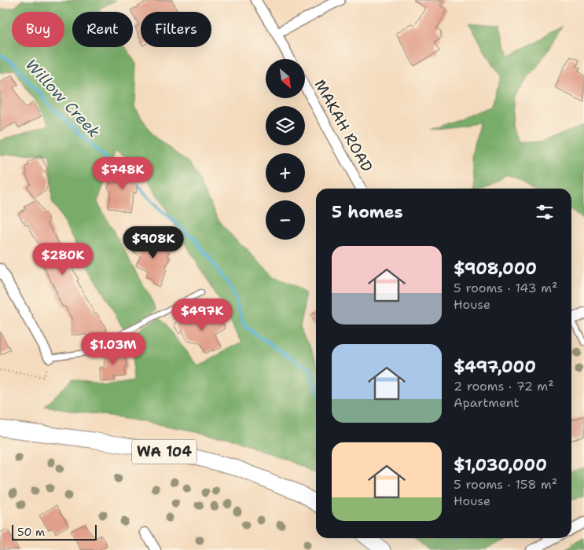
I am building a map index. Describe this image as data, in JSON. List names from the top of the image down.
{
  "streets": {
    "main road": ["WA 104"],
    "street": ["MAKAH ROAD"]
  },
  "water": ["Willow Creek"],
  "scale_bar": "50 m",
  "north": "bottom right",
  "page": {
    "chip": ["Buy", "Rent", "Filters"],
    "map_buttons": ["+", "−"],
    "price": [
      "$748K",
      "$908K",
      "$280K",
      "$497K",
      "$1.03M"
    ],
    "heading": "5 homes",
    "list": [
      {
        "name": "$908,000",
        "note": "5 rooms · 143 m² · House"
      },
      {
        "name": "$497,000",
        "note": "2 rooms · 72 m² · Apartment"
      },
      {
        "name": "$1,030,000",
        "note": "5 rooms · 158 m² · House"
      }
    ],
    "scale": "50 m"
  }
}
